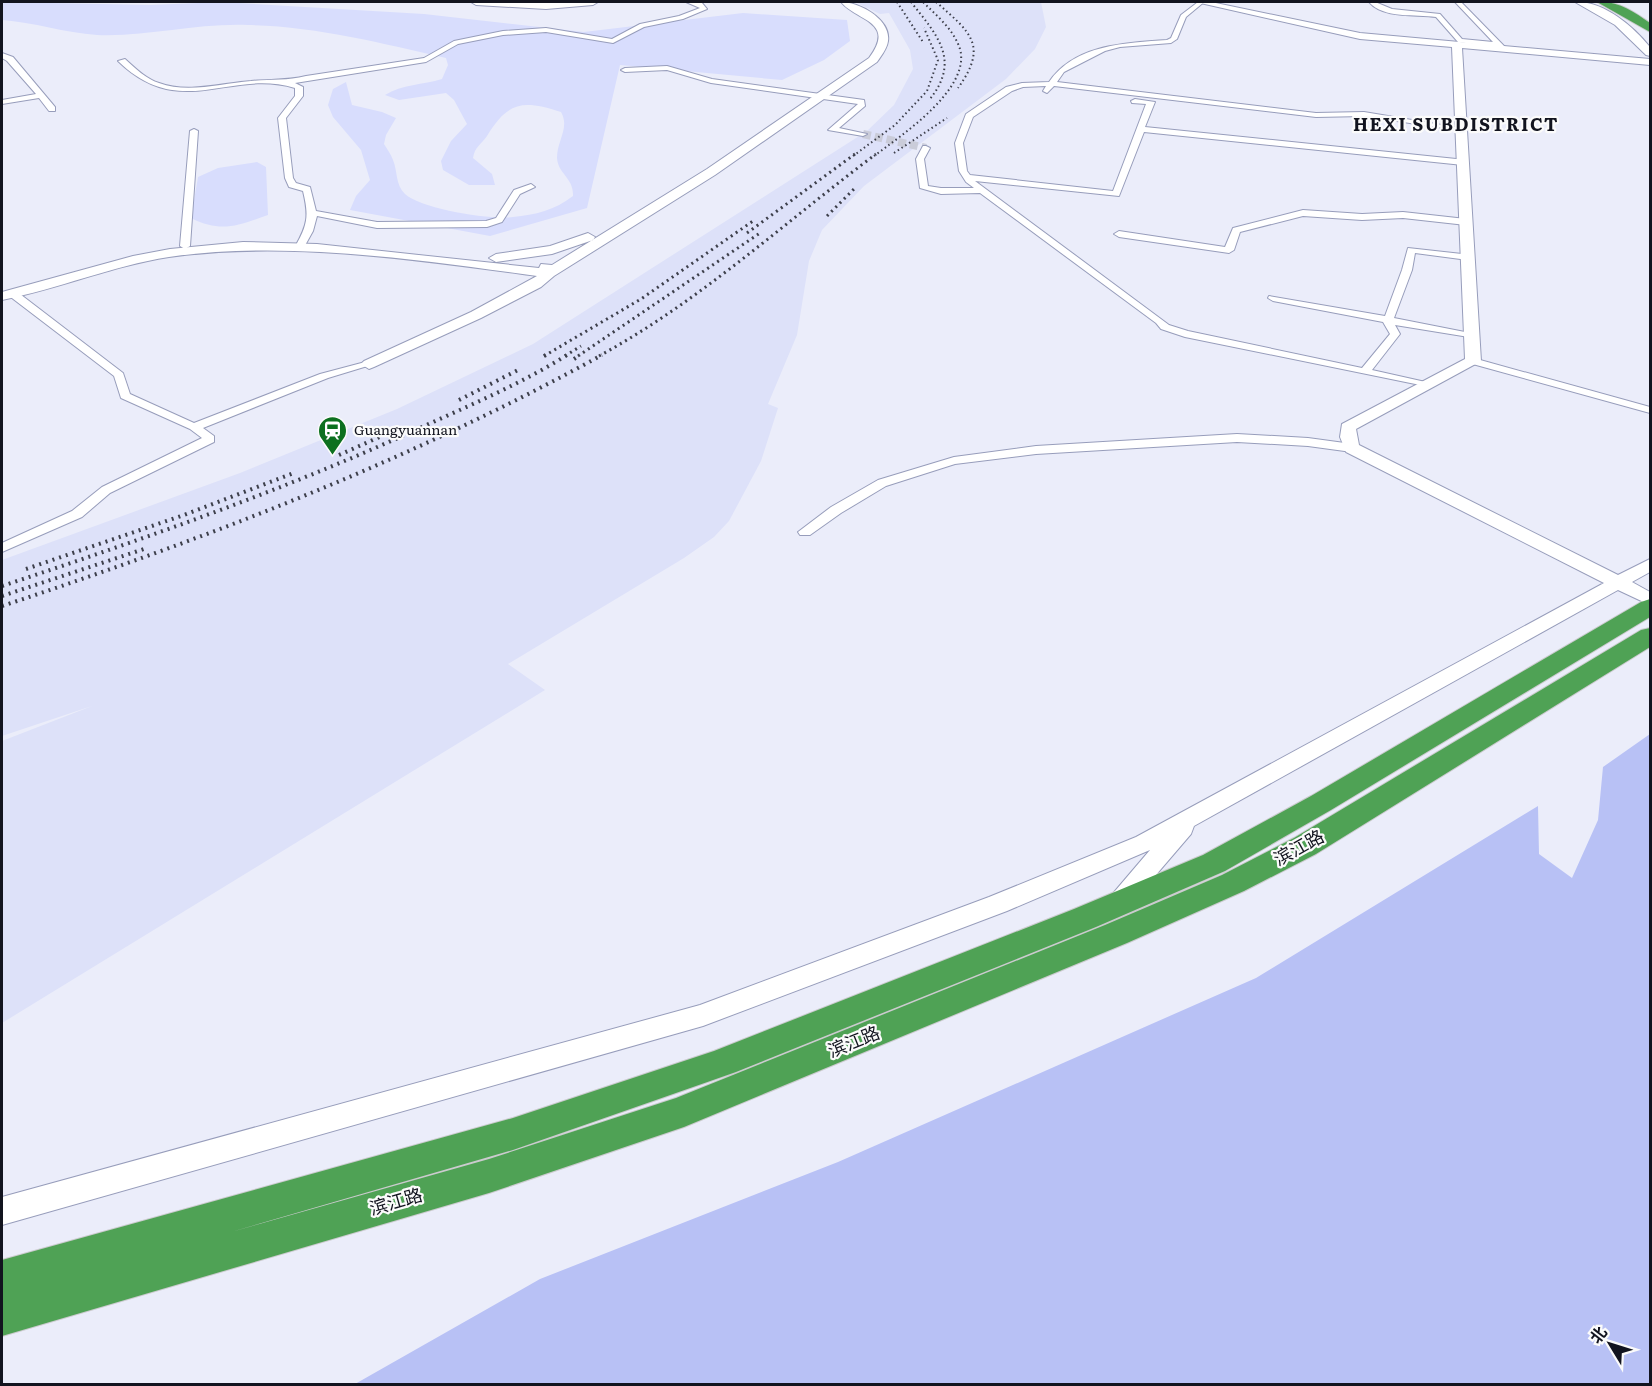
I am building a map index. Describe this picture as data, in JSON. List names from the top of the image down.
{
  "streets": {
    "highway": ["滨江路"]
  },
  "districts": ["HEXI SUBDISTRICT"],
  "places": {
    "station": ["Guangyuannan"]
  },
  "north": "top left"
}
